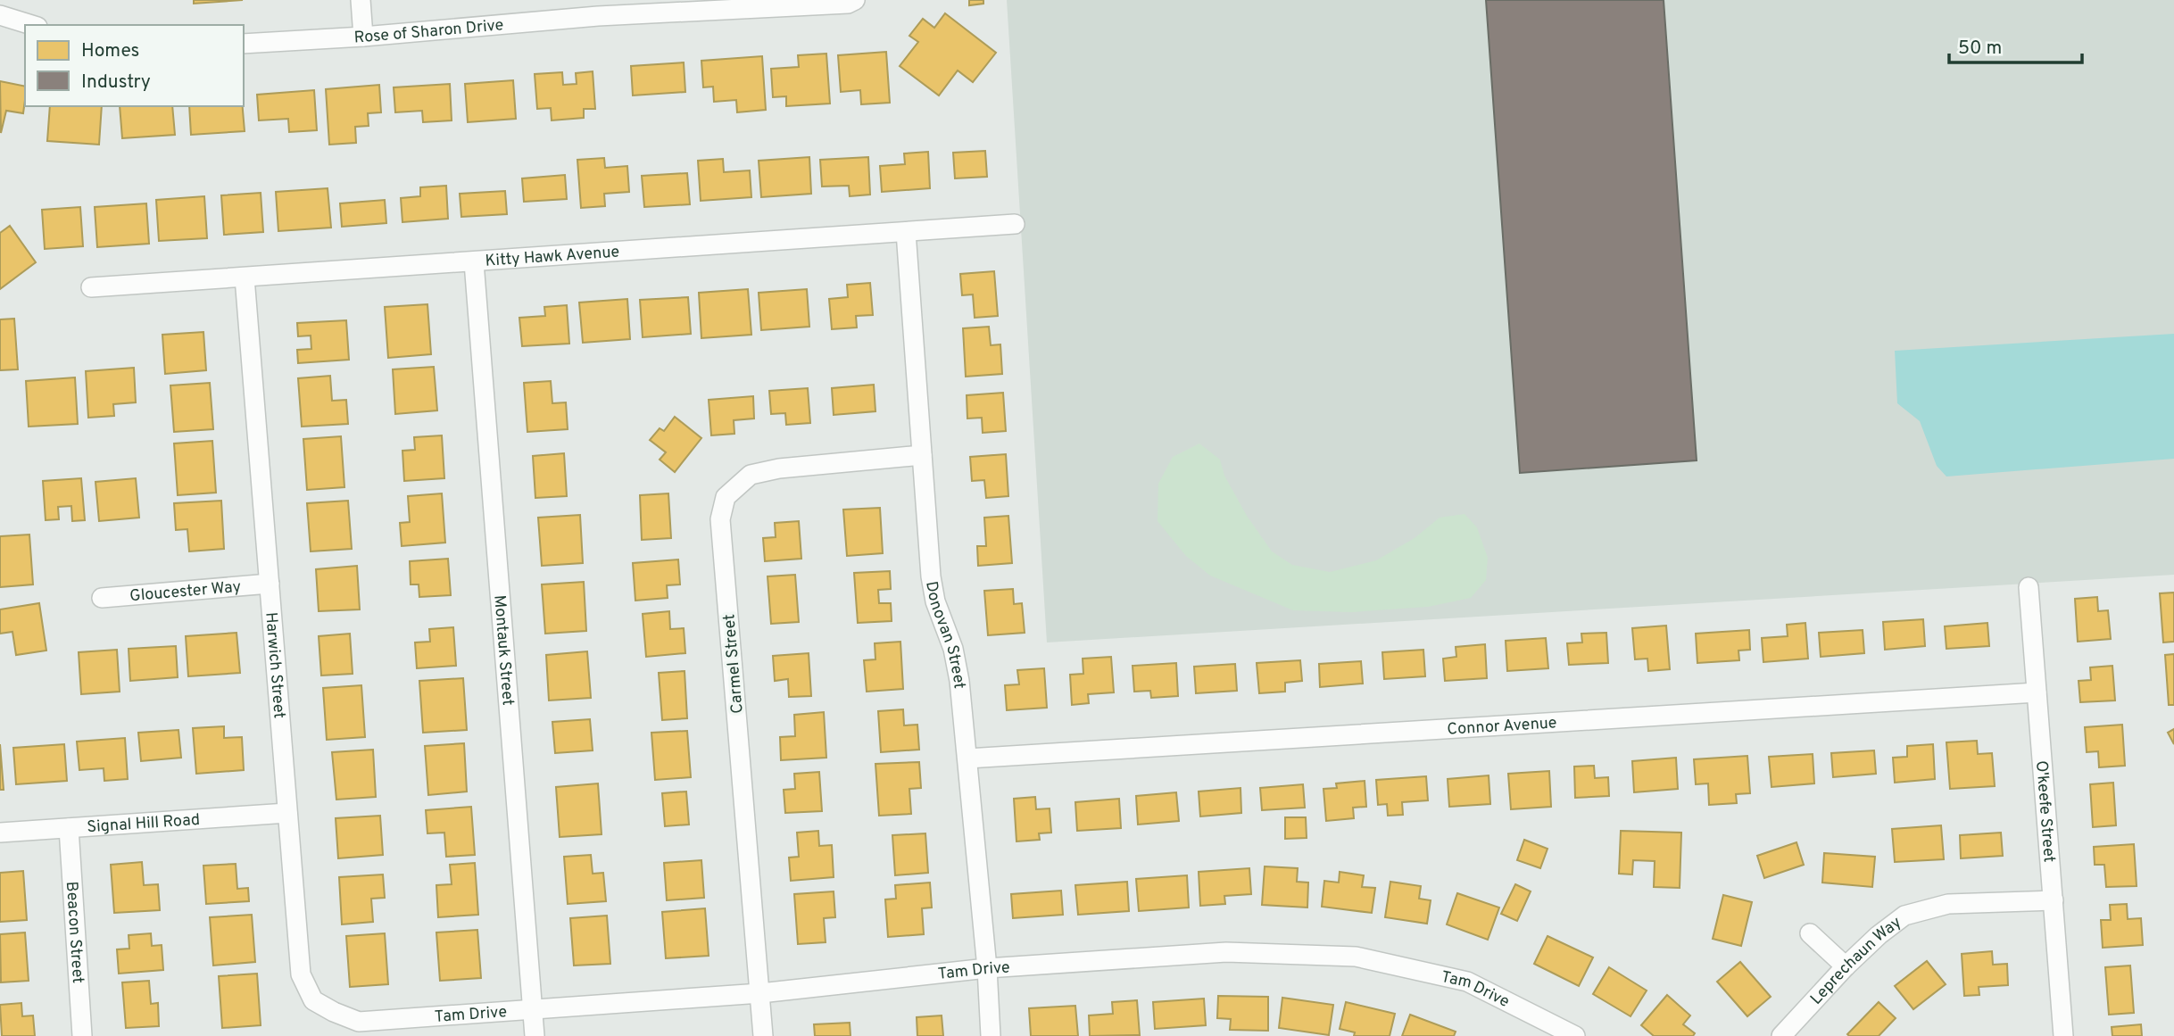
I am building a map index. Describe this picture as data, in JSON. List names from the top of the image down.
{
  "streets": {
    "street": [
      "Rose of Sharon Drive",
      "Kitty Hawk Avenue",
      "Gloucester Way",
      "Donovan Street",
      "Montauk Street",
      "Carmel Street",
      "Harwich Street",
      "Connor Avenue",
      "O'keefe Street",
      "Signal Hill Road",
      "Beacon Street",
      "Leprechaun Way",
      "Tam Drive"
    ]
  },
  "crossings": [
    ["Kitty Hawk Avenue", "Donovan Street"],
    ["Kitty Hawk Avenue", "Montauk Street"],
    ["Kitty Hawk Avenue", "Harwich Street"],
    ["Gloucester Way", "Harwich Street"],
    ["Donovan Street", "Carmel Street"],
    ["Donovan Street", "Connor Avenue"],
    ["Donovan Street", "Tam Drive"],
    ["Montauk Street", "Tam Drive"],
    ["Carmel Street", "Tam Drive"],
    ["Harwich Street", "Signal Hill Road"],
    ["Harwich Street", "Tam Drive"],
    ["Connor Avenue", "O'keefe Street"],
    ["O'keefe Street", "Leprechaun Way"],
    ["Signal Hill Road", "Beacon Street"]
  ],
  "legend": ["Homes", "Industry"],
  "scale_bar": "50 m"
}
